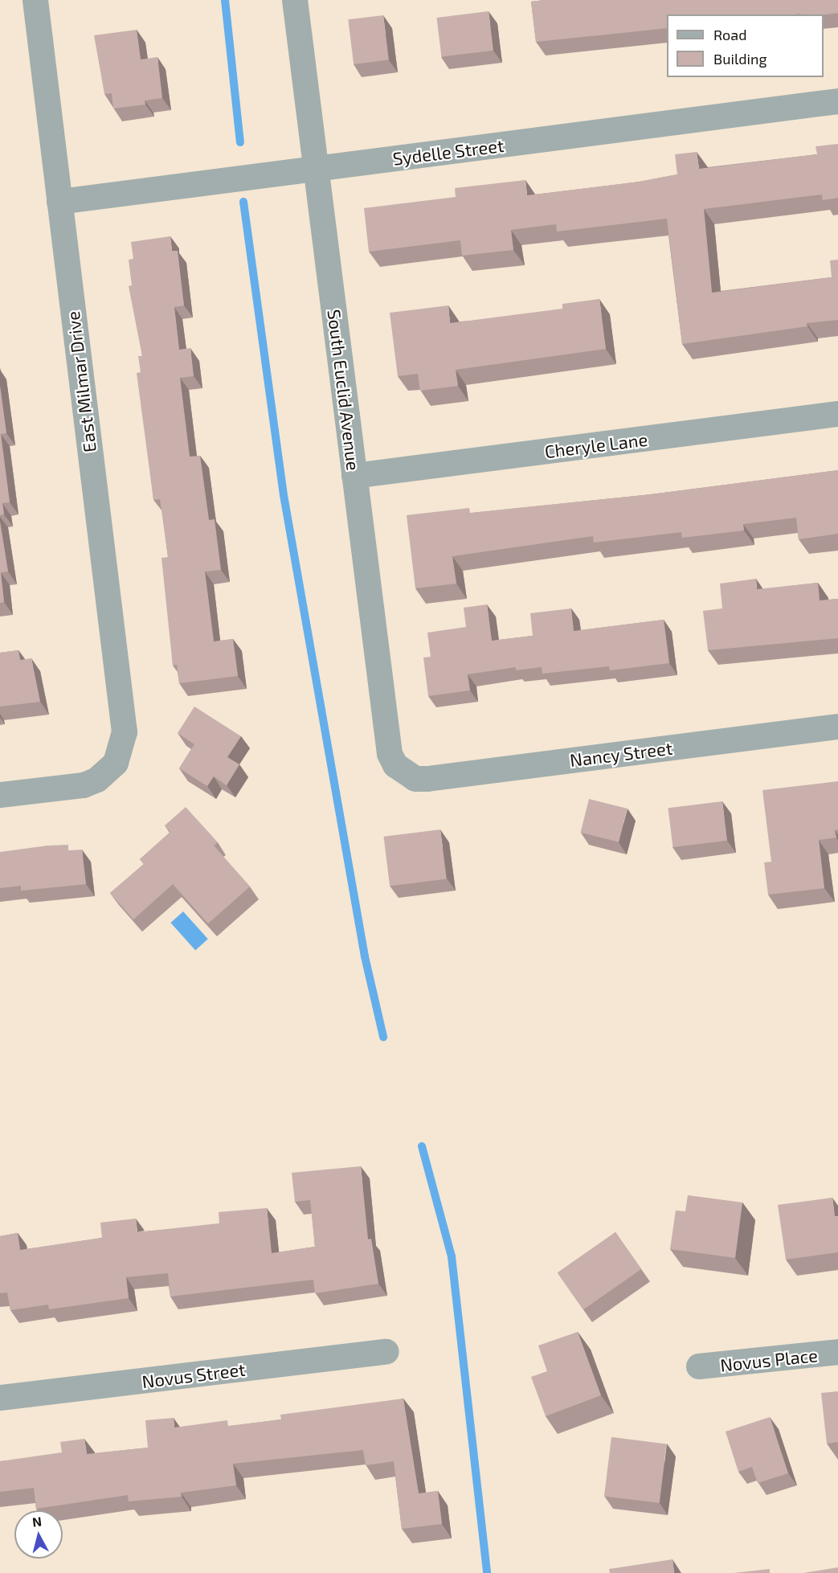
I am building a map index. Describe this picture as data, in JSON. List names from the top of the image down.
{
  "streets": {
    "street": [
      "Sydelle Street",
      "East Milmar Drive",
      "South Euclid Avenue",
      "Cheryle Lane",
      "Nancy Street",
      "Novus Place",
      "Novus Street"
    ]
  },
  "crossings": [
    ["Sydelle Street", "East Milmar Drive"],
    ["Sydelle Street", "South Euclid Avenue"],
    ["South Euclid Avenue", "Cheryle Lane"],
    ["South Euclid Avenue", "Nancy Street"]
  ],
  "legend": ["Road", "Building"],
  "north": "top"
}
